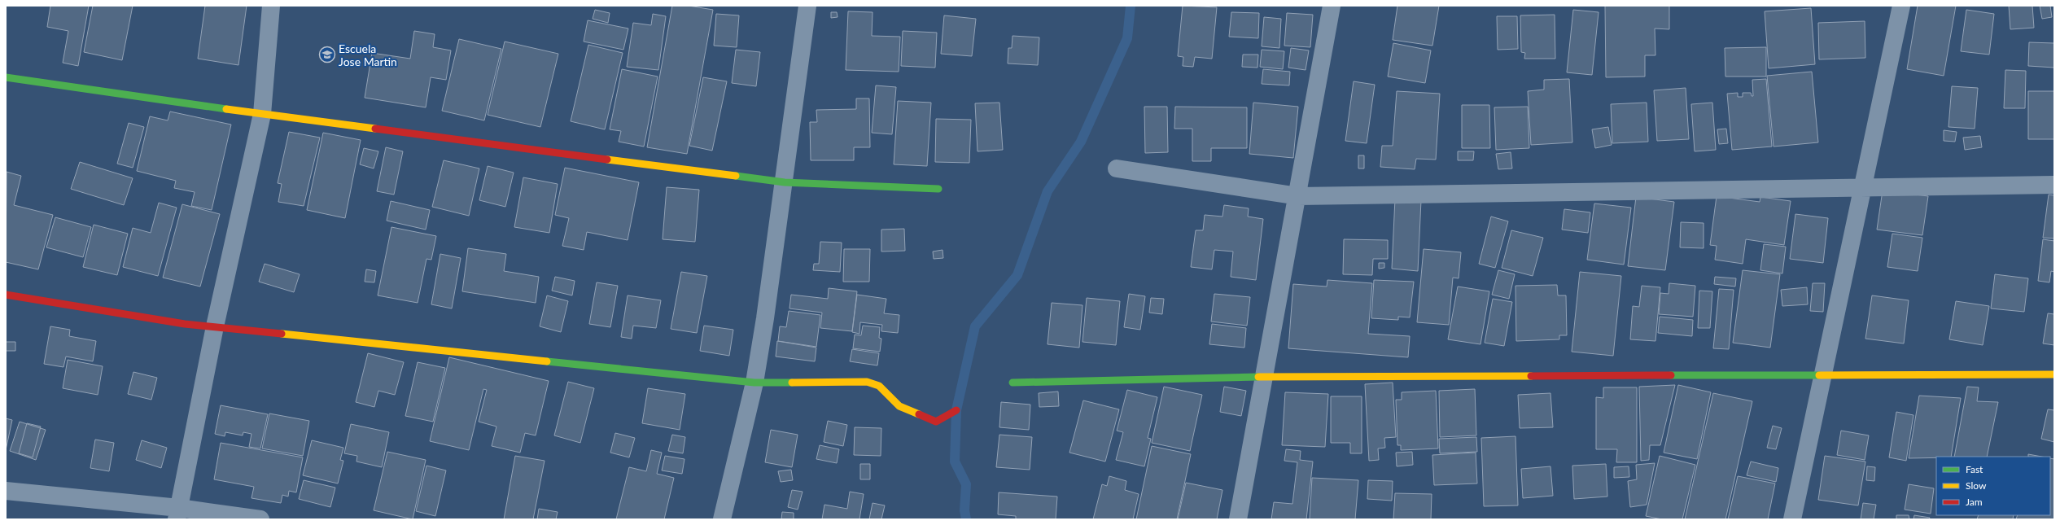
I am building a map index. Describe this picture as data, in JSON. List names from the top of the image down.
{
  "places": {
    "school or university": ["Escuela Jose Martin"]
  },
  "legend": ["Fast", "Slow", "Jam"]
}
